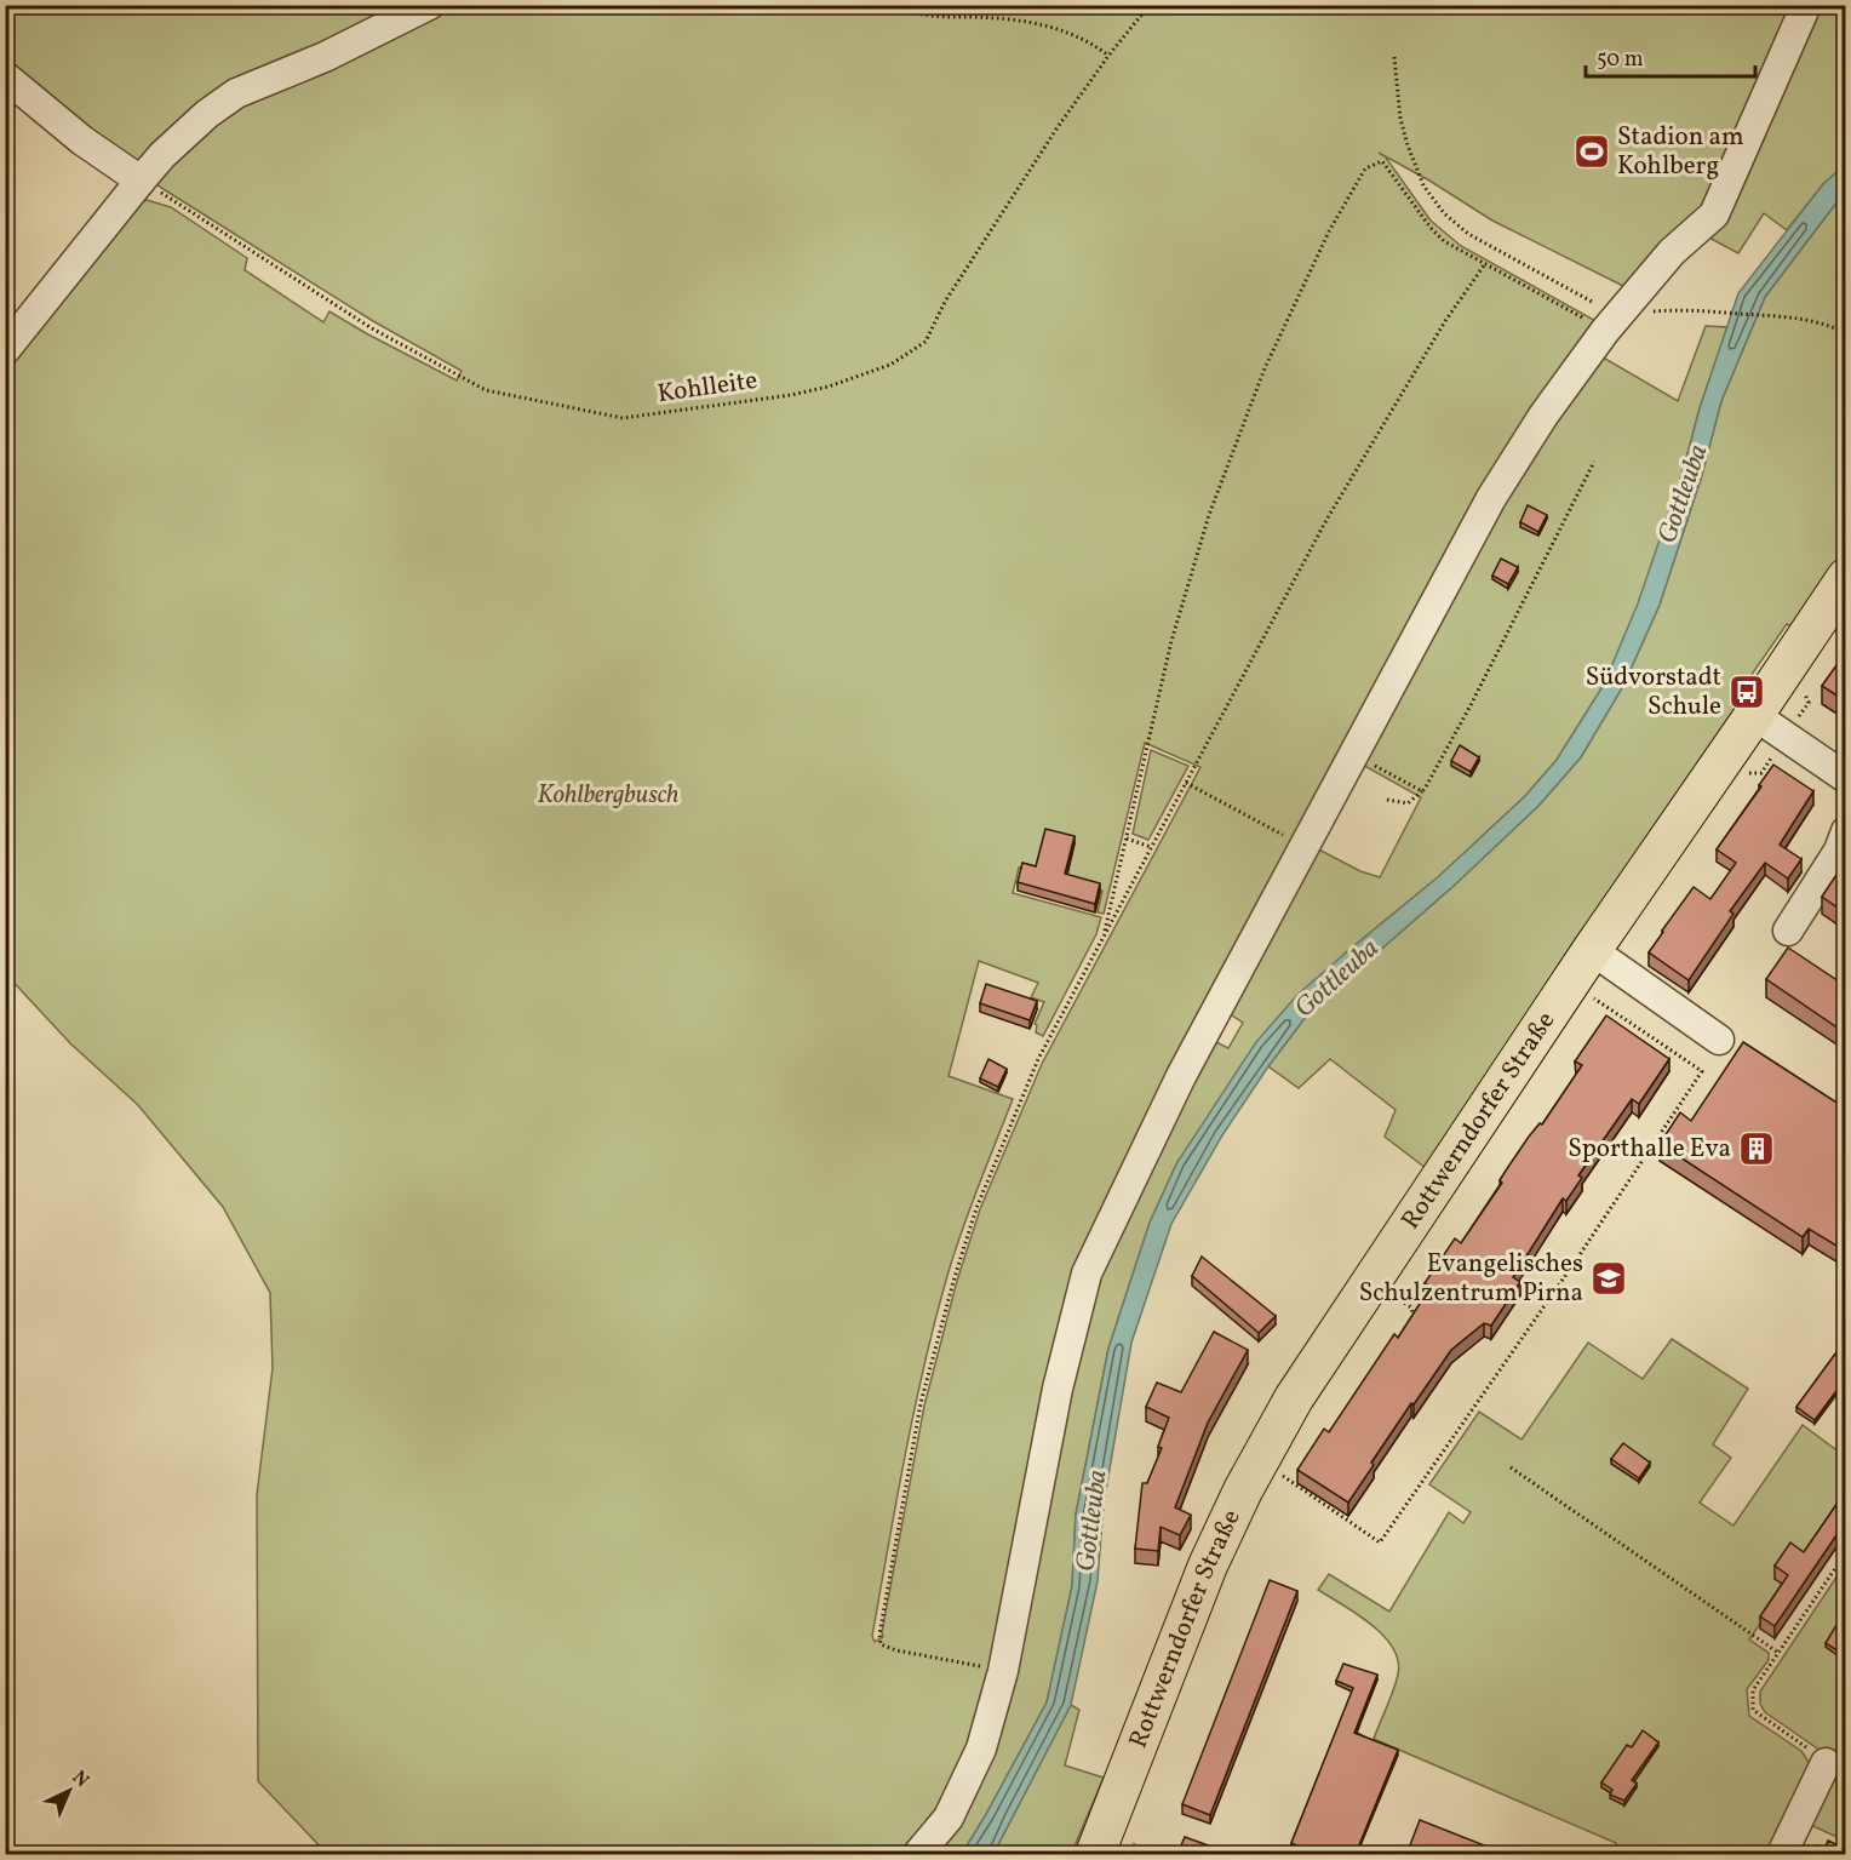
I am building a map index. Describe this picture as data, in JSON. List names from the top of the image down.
{
  "streets": {
    "main road": ["Rottwerndorfer Straße"],
    "path": ["Kohlleite"]
  },
  "water": ["Gottleuba"],
  "parks": ["Kohlbergbusch"],
  "places": {
    "sports": ["Stadion am Kohlberg"],
    "bus stop": ["Südvorstadt Schule"],
    "building": ["Sporthalle Eva"],
    "school or university": ["Evangelisches Schulzentrum Pirna"]
  },
  "scale_bar": "50 m",
  "north": "top right"
}
